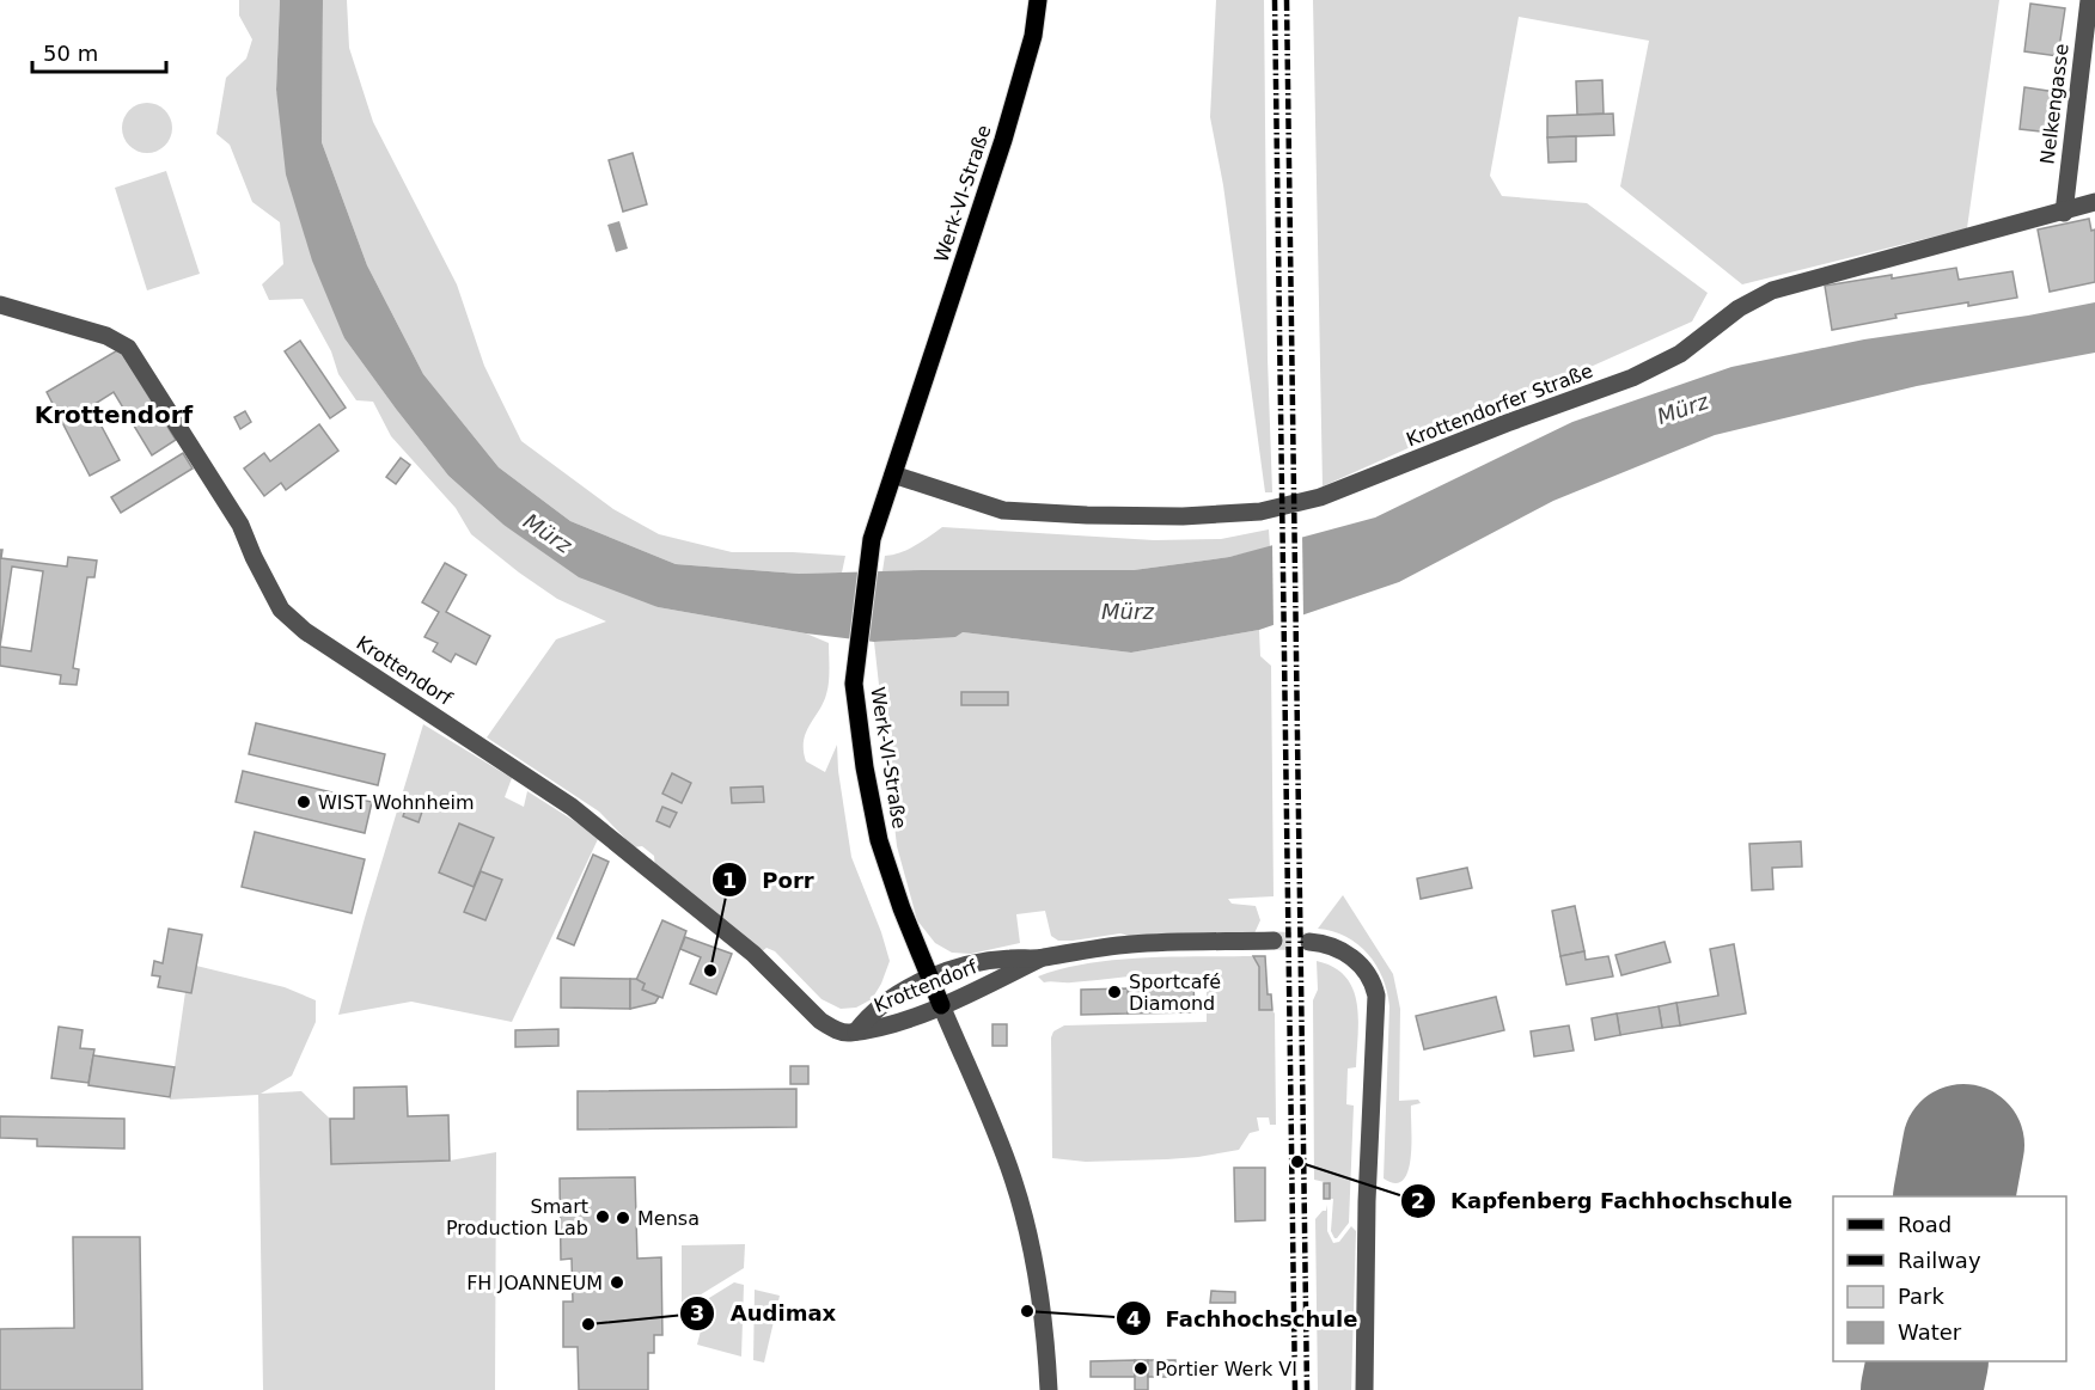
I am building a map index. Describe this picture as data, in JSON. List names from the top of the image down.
{
  "streets": {
    "main road": ["Werk-VI-Straße"],
    "street": ["Nelkengasse", "Krottendorfer Straße", "Krottendorf"]
  },
  "crossings": [
    ["Nelkengasse", "Krottendorfer Straße"],
    ["Werk-VI-Straße", "Krottendorfer Straße"],
    ["Werk-VI-Straße", "Krottendorf"]
  ],
  "districts": ["Krottendorf"],
  "water": ["Mürz"],
  "places": [
    "WIST Wohnheim",
    "Porr",
    "Sportcafé Diamond",
    "Kapfenberg Fachhochschule",
    "Smart Production Lab",
    "Mensa",
    "FH JOANNEUM",
    "Fachhochschule",
    "Audimax",
    "Portier Werk VI"
  ],
  "legend": [
    "Road",
    "Railway",
    "Park",
    "Water"
  ],
  "scale_bar": "50 m"
}
